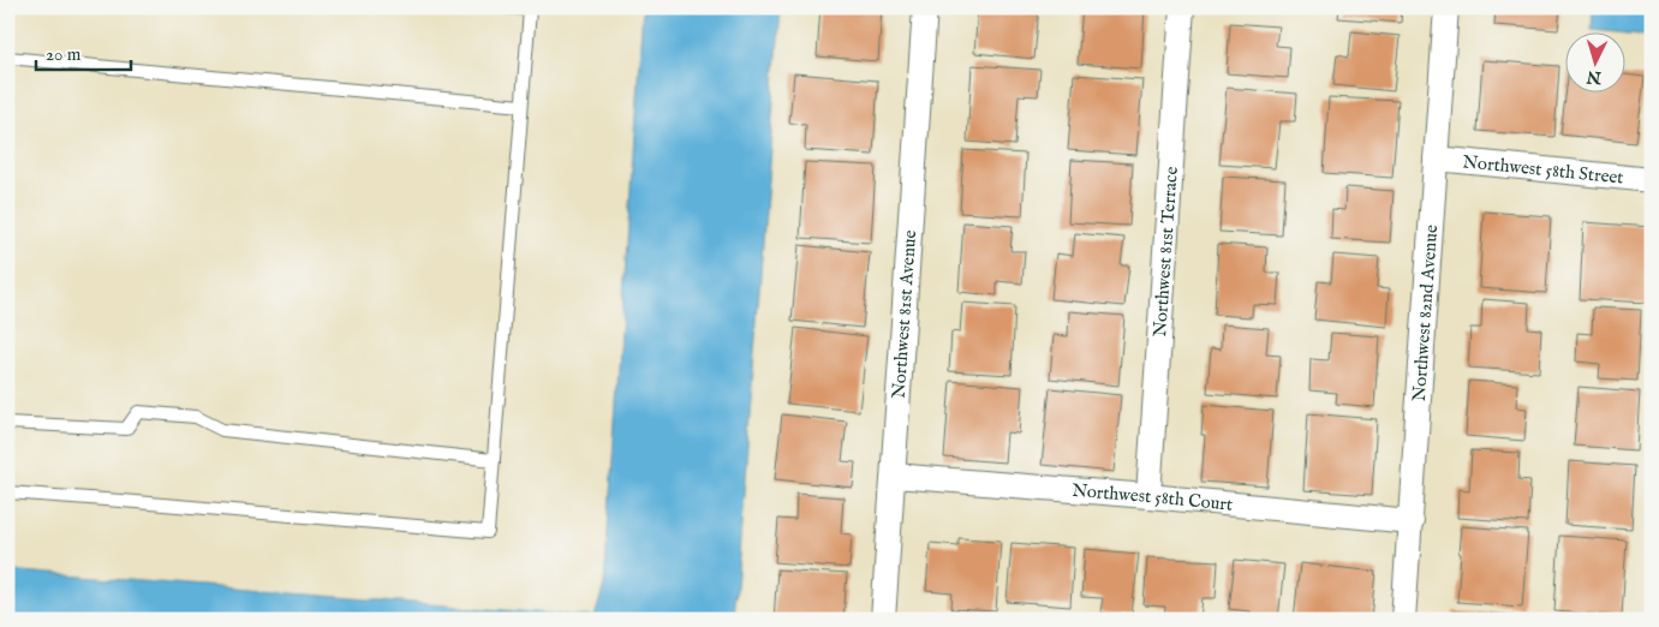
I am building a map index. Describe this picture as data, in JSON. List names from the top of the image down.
{
  "streets": {
    "street": [
      "Northwest 58th Street",
      "Northwest 81st Terrace",
      "Northwest 81st Avenue",
      "Northwest 82nd Avenue",
      "Northwest 58th Court"
    ]
  },
  "crossings": [
    ["Northwest 58th Street", "Northwest 82nd Avenue"],
    ["Northwest 81st Terrace", "Northwest 58th Court"],
    ["Northwest 81st Avenue", "Northwest 58th Court"],
    ["Northwest 82nd Avenue", "Northwest 58th Court"]
  ],
  "scale_bar": "20 m",
  "north": "bottom"
}
